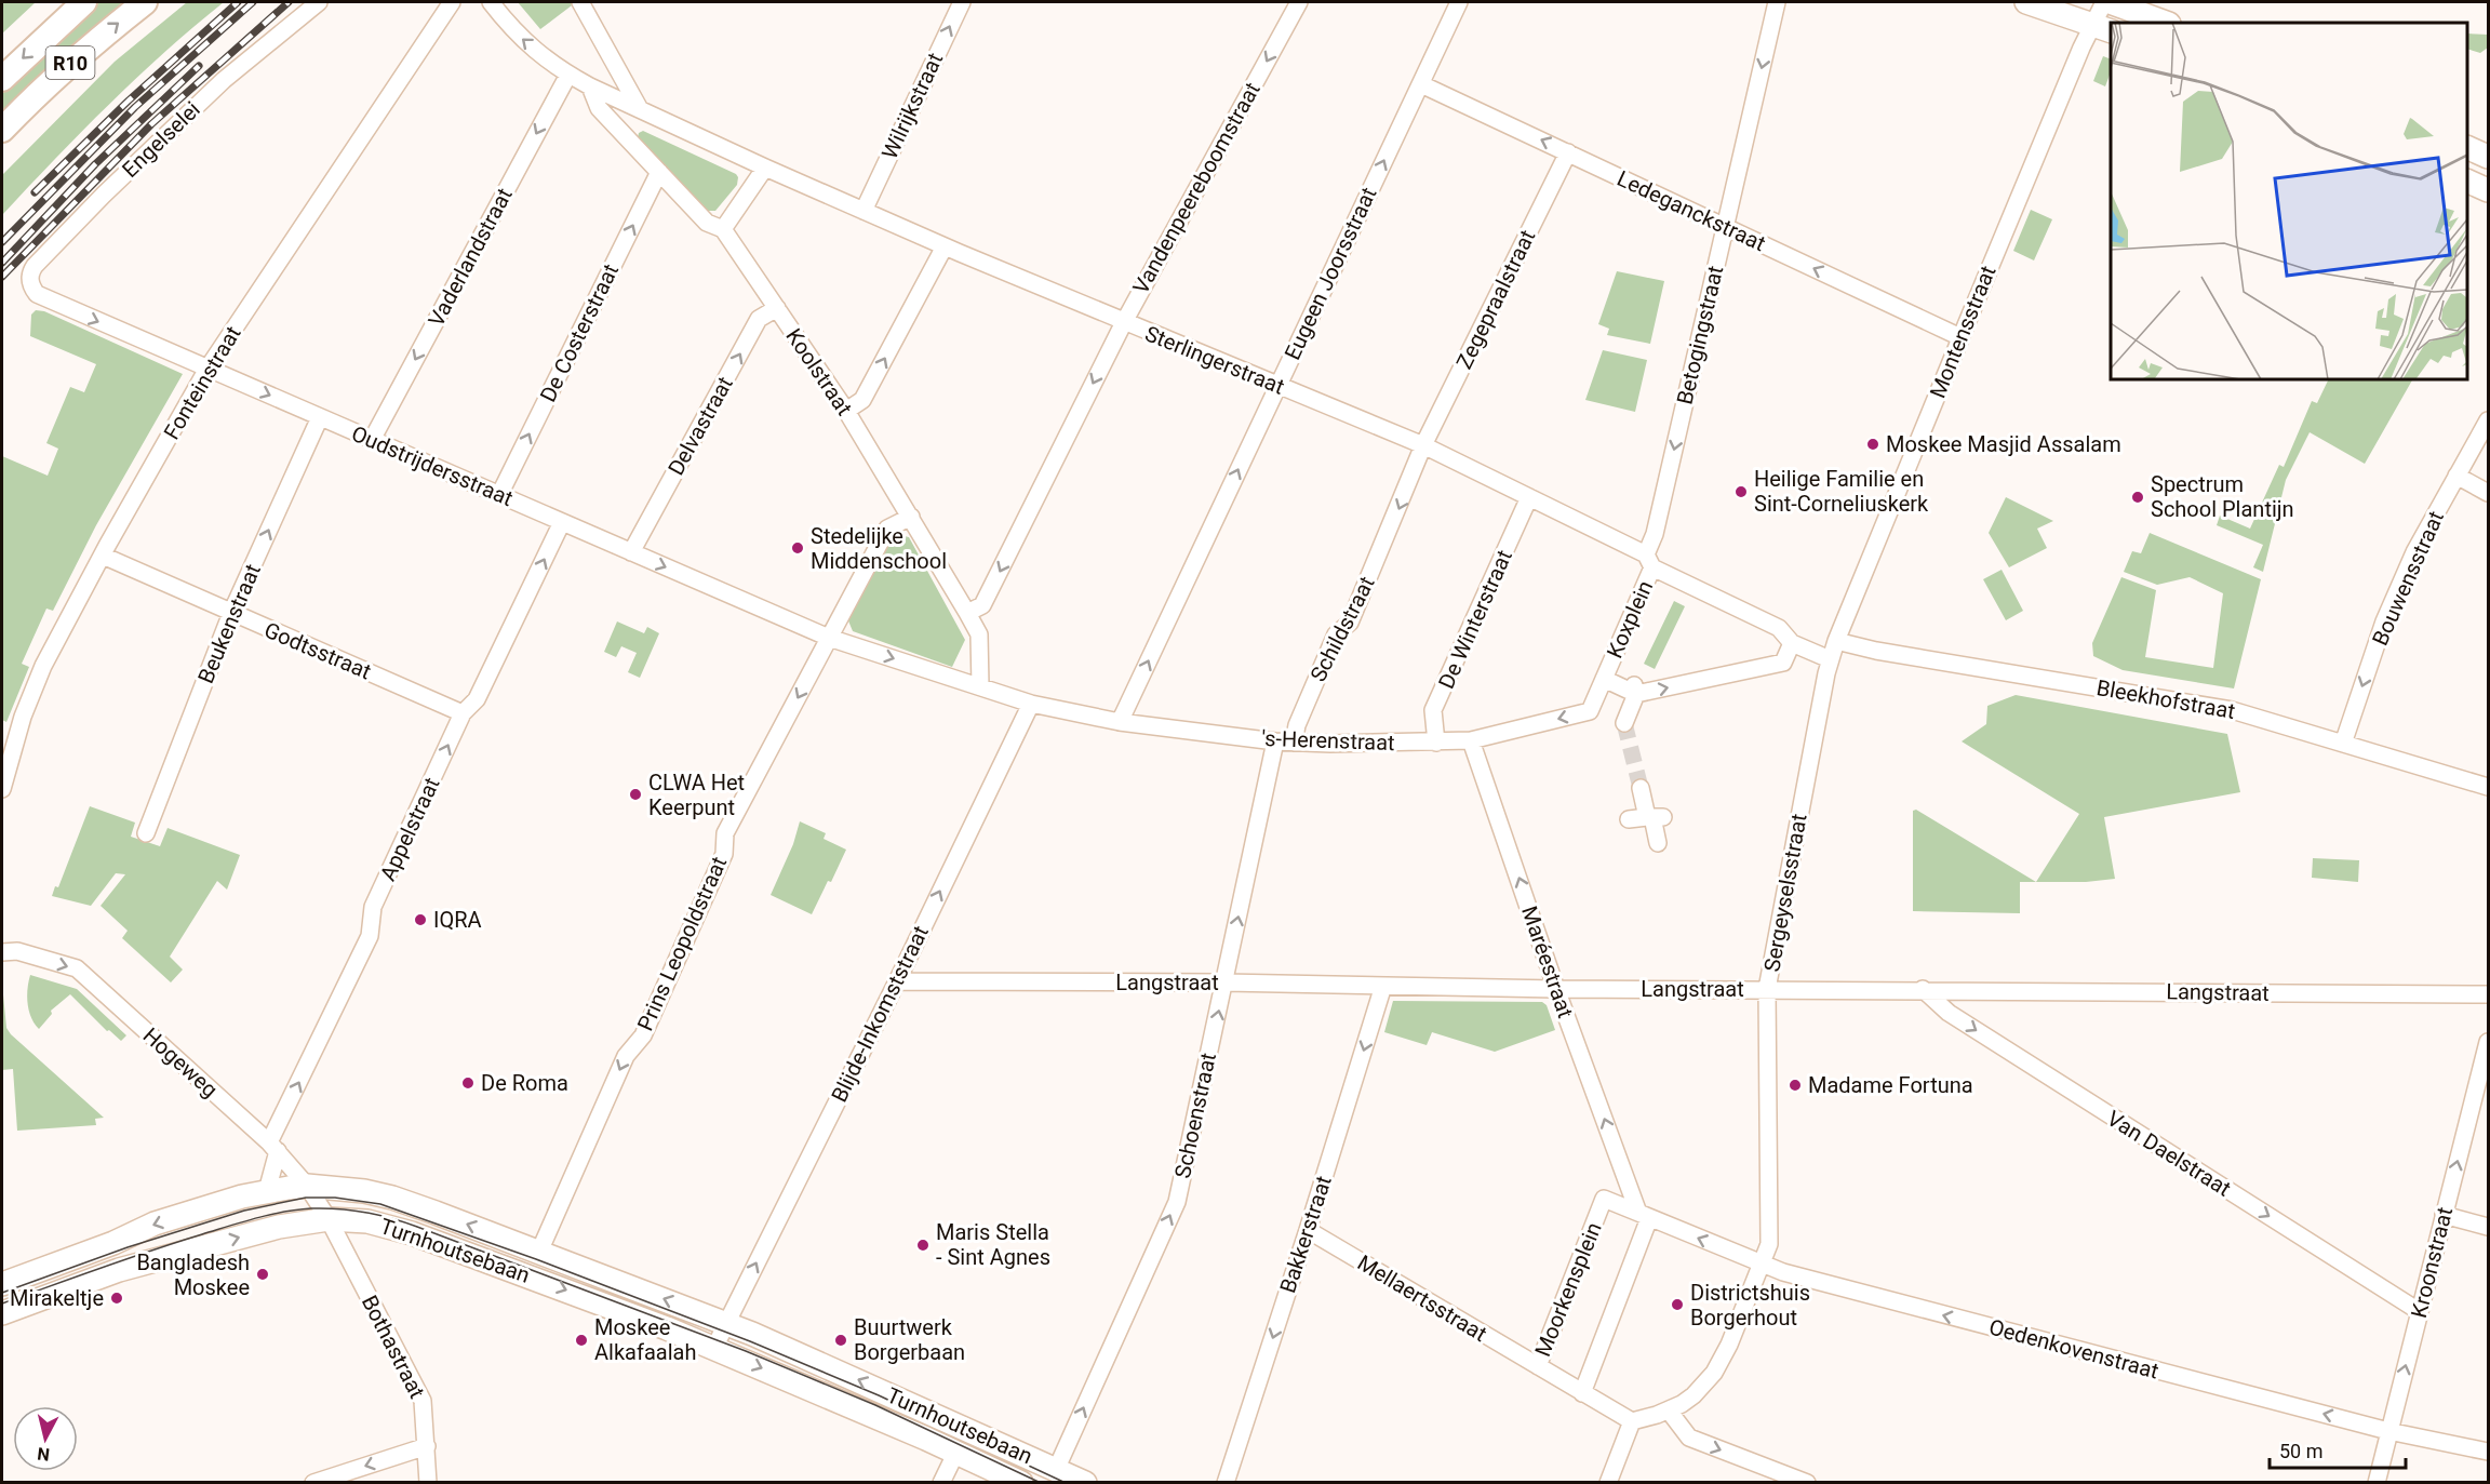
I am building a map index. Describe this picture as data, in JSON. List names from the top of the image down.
{
  "streets": {
    "main road": ["R10", "Turnhoutsebaan"],
    "street": [
      "Wilrijkstraat",
      "Engelselei",
      "Vandenpeereboomstraat",
      "Ledeganckstraat",
      "Vaderlandstraat",
      "Eugeen Joorsstraat",
      "Zegepraalstraat",
      "Montensstraat",
      "De Costerstraat",
      "Betogingstraat",
      "Sterlingerstraat",
      "Koolstraat",
      "Fonteinstraat",
      "Delvastraat",
      "Oudstrijdersstraat",
      "Bouwensstraat",
      "De Winterstraat",
      "Koxplein",
      "Beukenstraat",
      "Schildstraat",
      "Godtsstraat",
      "Bleekhofstraat",
      "'s-Herenstraat",
      "Appelstraat",
      "Sergeyselsstraat",
      "Prins Leopoldstraat",
      "Maréestraat",
      "Langstraat",
      "Blijde-Inkomststraat",
      "Hogeweg",
      "Schoenstraat",
      "Van Daelstraat",
      "Bakkerstraat",
      "Kroonstraat",
      "Moorkensplein",
      "Mellaertsstraat",
      "Bothastraat",
      "Oedenkovenstraat"
    ]
  },
  "crossings": [
    ["Wilrijkstraat", "Sterlingerstraat"],
    ["Engelselei", "Oudstrijdersstraat"],
    ["Vandenpeereboomstraat", "Sterlingerstraat"],
    ["Vandenpeereboomstraat", "Koolstraat"],
    ["Ledeganckstraat", "Eugeen Joorsstraat"],
    ["Ledeganckstraat", "Zegepraalstraat"],
    ["Ledeganckstraat", "Montensstraat"],
    ["Ledeganckstraat", "Betogingstraat"],
    ["Vaderlandstraat", "Sterlingerstraat"],
    ["Vaderlandstraat", "Oudstrijdersstraat"],
    ["Eugeen Joorsstraat", "Sterlingerstraat"],
    ["Eugeen Joorsstraat", "'s-Herenstraat"],
    ["Zegepraalstraat", "Sterlingerstraat"],
    ["Zegepraalstraat", "Schildstraat"],
    ["Montensstraat", "Bleekhofstraat"],
    ["Montensstraat", "Sergeyselsstraat"],
    ["De Costerstraat", "Oudstrijdersstraat"],
    ["Betogingstraat", "Sterlingerstraat"],
    ["Betogingstraat", "Koxplein"],
    ["Sterlingerstraat", "De Winterstraat"],
    ["Sterlingerstraat", "Koxplein"],
    ["Sterlingerstraat", "Schildstraat"],
    ["Koolstraat", "Delvastraat"],
    ["Koolstraat", "'s-Herenstraat"],
    ["Koolstraat", "Prins Leopoldstraat"],
    ["Fonteinstraat", "Oudstrijdersstraat"],
    ["Fonteinstraat", "Godtsstraat"],
    ["Delvastraat", "Oudstrijdersstraat"],
    ["Oudstrijdersstraat", "Beukenstraat"],
    ["Oudstrijdersstraat", "'s-Herenstraat"],
    ["Oudstrijdersstraat", "Appelstraat"],
    ["Oudstrijdersstraat", "Prins Leopoldstraat"],
    ["Bouwensstraat", "Bleekhofstraat"],
    ["De Winterstraat", "'s-Herenstraat"],
    ["Koxplein", "'s-Herenstraat"],
    ["Koxplein", "Sergeyselsstraat"],
    ["Beukenstraat", "Godtsstraat"],
    ["Schildstraat", "'s-Herenstraat"],
    ["Godtsstraat", "Appelstraat"],
    ["Bleekhofstraat", "Sergeyselsstraat"],
    ["'s-Herenstraat", "Maréestraat"],
    ["'s-Herenstraat", "Blijde-Inkomststraat"],
    ["'s-Herenstraat", "Schoenstraat"],
    ["Appelstraat", "Hogeweg"],
    ["Sergeyselsstraat", "Langstraat"],
    ["Sergeyselsstraat", "Moorkensplein"],
    ["Sergeyselsstraat", "Oedenkovenstraat"],
    ["Prins Leopoldstraat", "Turnhoutsebaan"],
    ["Maréestraat", "Langstraat"],
    ["Maréestraat", "Moorkensplein"],
    ["Langstraat", "Blijde-Inkomststraat"],
    ["Langstraat", "Schoenstraat"],
    ["Langstraat", "Van Daelstraat"],
    ["Langstraat", "Bakkerstraat"],
    ["Blijde-Inkomststraat", "Turnhoutsebaan"],
    ["Hogeweg", "Turnhoutsebaan"],
    ["Hogeweg", "Bothastraat"],
    ["Schoenstraat", "Turnhoutsebaan"],
    ["Van Daelstraat", "Kroonstraat"],
    ["Bakkerstraat", "Mellaertsstraat"],
    ["Turnhoutsebaan", "Bothastraat"],
    ["Kroonstraat", "Oedenkovenstraat"],
    ["Moorkensplein", "Mellaertsstraat"],
    ["Moorkensplein", "Oedenkovenstraat"]
  ],
  "one_way": [
    "Wilrijkstraat",
    "Vandenpeereboomstraat",
    "Ledeganckstraat",
    "Vaderlandstraat",
    "Eugeen Joorsstraat",
    "De Costerstraat",
    "Betogingstraat",
    "Delvastraat",
    "Oudstrijdersstraat",
    "Bouwensstraat",
    "Beukenstraat",
    "Schildstraat",
    "Appelstraat",
    "Prins Leopoldstraat",
    "Maréestraat",
    "Blijde-Inkomststraat",
    "Hogeweg",
    "Schoenstraat",
    "Van Daelstraat",
    "Bakkerstraat",
    "Kroonstraat",
    "Oedenkovenstraat"
  ],
  "places": [
    "Moskee Masjid Assalam",
    "Heilige Familie en Sint-Corneliuskerk",
    "Spectrum School Plantijn",
    "Stedelijke Middenschool",
    "CLWA Het Keerpunt",
    "IQRA",
    "De Roma",
    "Madame Fortuna",
    "Maris Stella - Sint Agnes",
    "Bangladesh Moskee",
    "Mirakeltje",
    "Districtshuis Borgerhout",
    "Moskee Alkafaalah",
    "Buurtwerk Borgerbaan"
  ],
  "scale_bar": "50 m",
  "north": "bottom"
}
